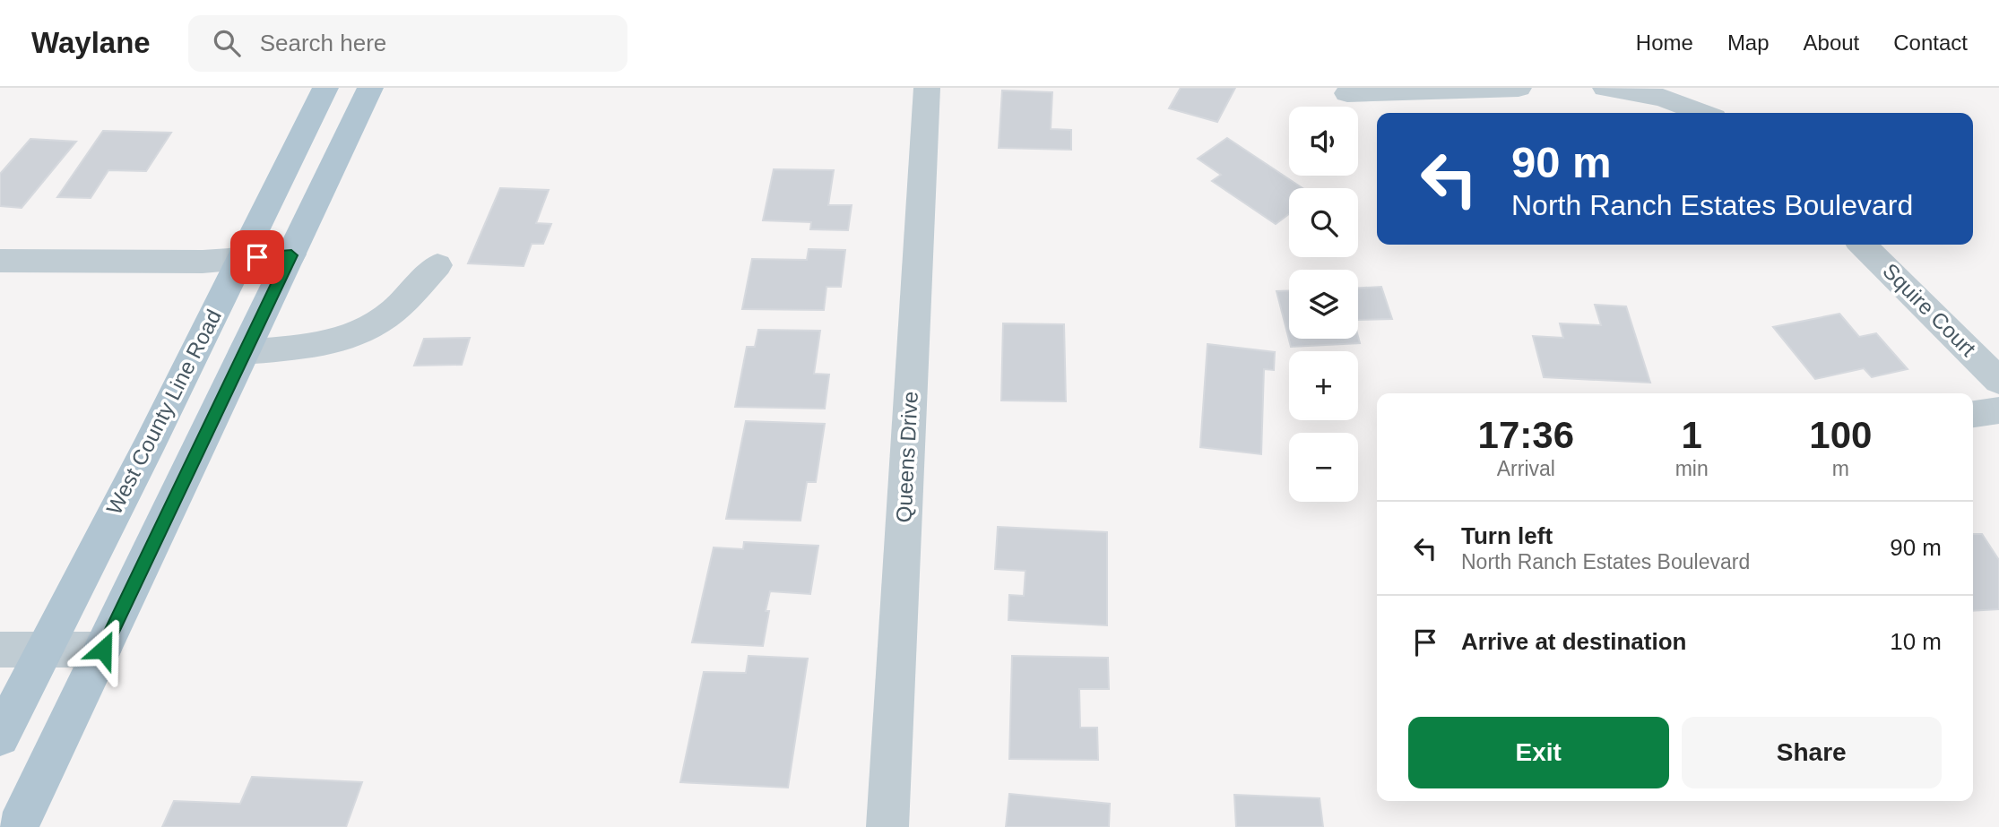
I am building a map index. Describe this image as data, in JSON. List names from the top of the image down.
{
  "streets": {
    "main road": ["West County Line Road"],
    "street": ["Squire Court", "Queens Drive"]
  },
  "page": {
    "header": "Waylane",
    "search": "Search here",
    "nav": [
      "Home",
      "Map",
      "About",
      "Contact"
    ],
    "map_buttons": ["+", "−"],
    "turn": ["90 m", "North Ranch Estates Boulevard"],
    "eta": [
      "17:36",
      "Arrival",
      "1",
      "min",
      "100",
      "m"
    ],
    "list": [
      {
        "name": "Turn left",
        "note": "North Ranch Estates Boulevard",
        "value": "90 m"
      },
      {
        "name": "Arrive at destination",
        "value": "10 m"
      }
    ],
    "buttons": ["Exit", "Share"]
  }
}
